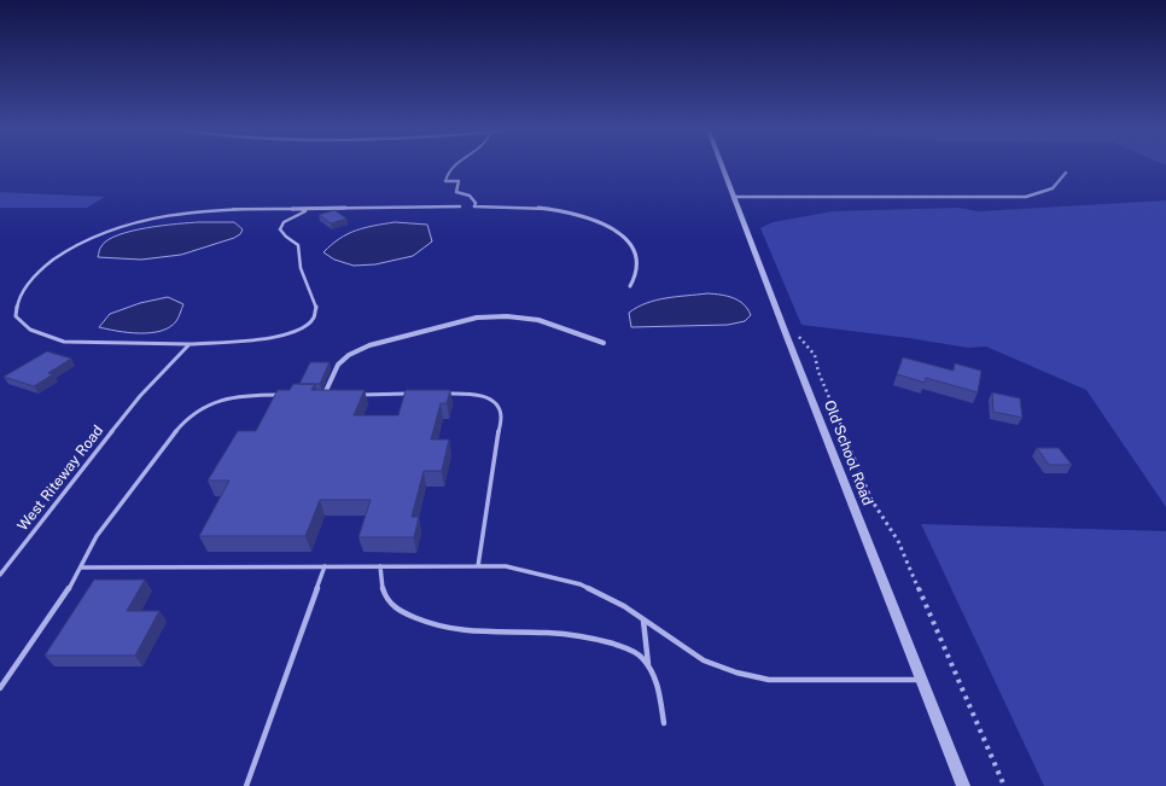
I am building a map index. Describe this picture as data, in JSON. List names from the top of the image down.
{
  "streets": {
    "street": ["Old School Road"],
    "lane": ["West Riteway Road"]
  }
}
